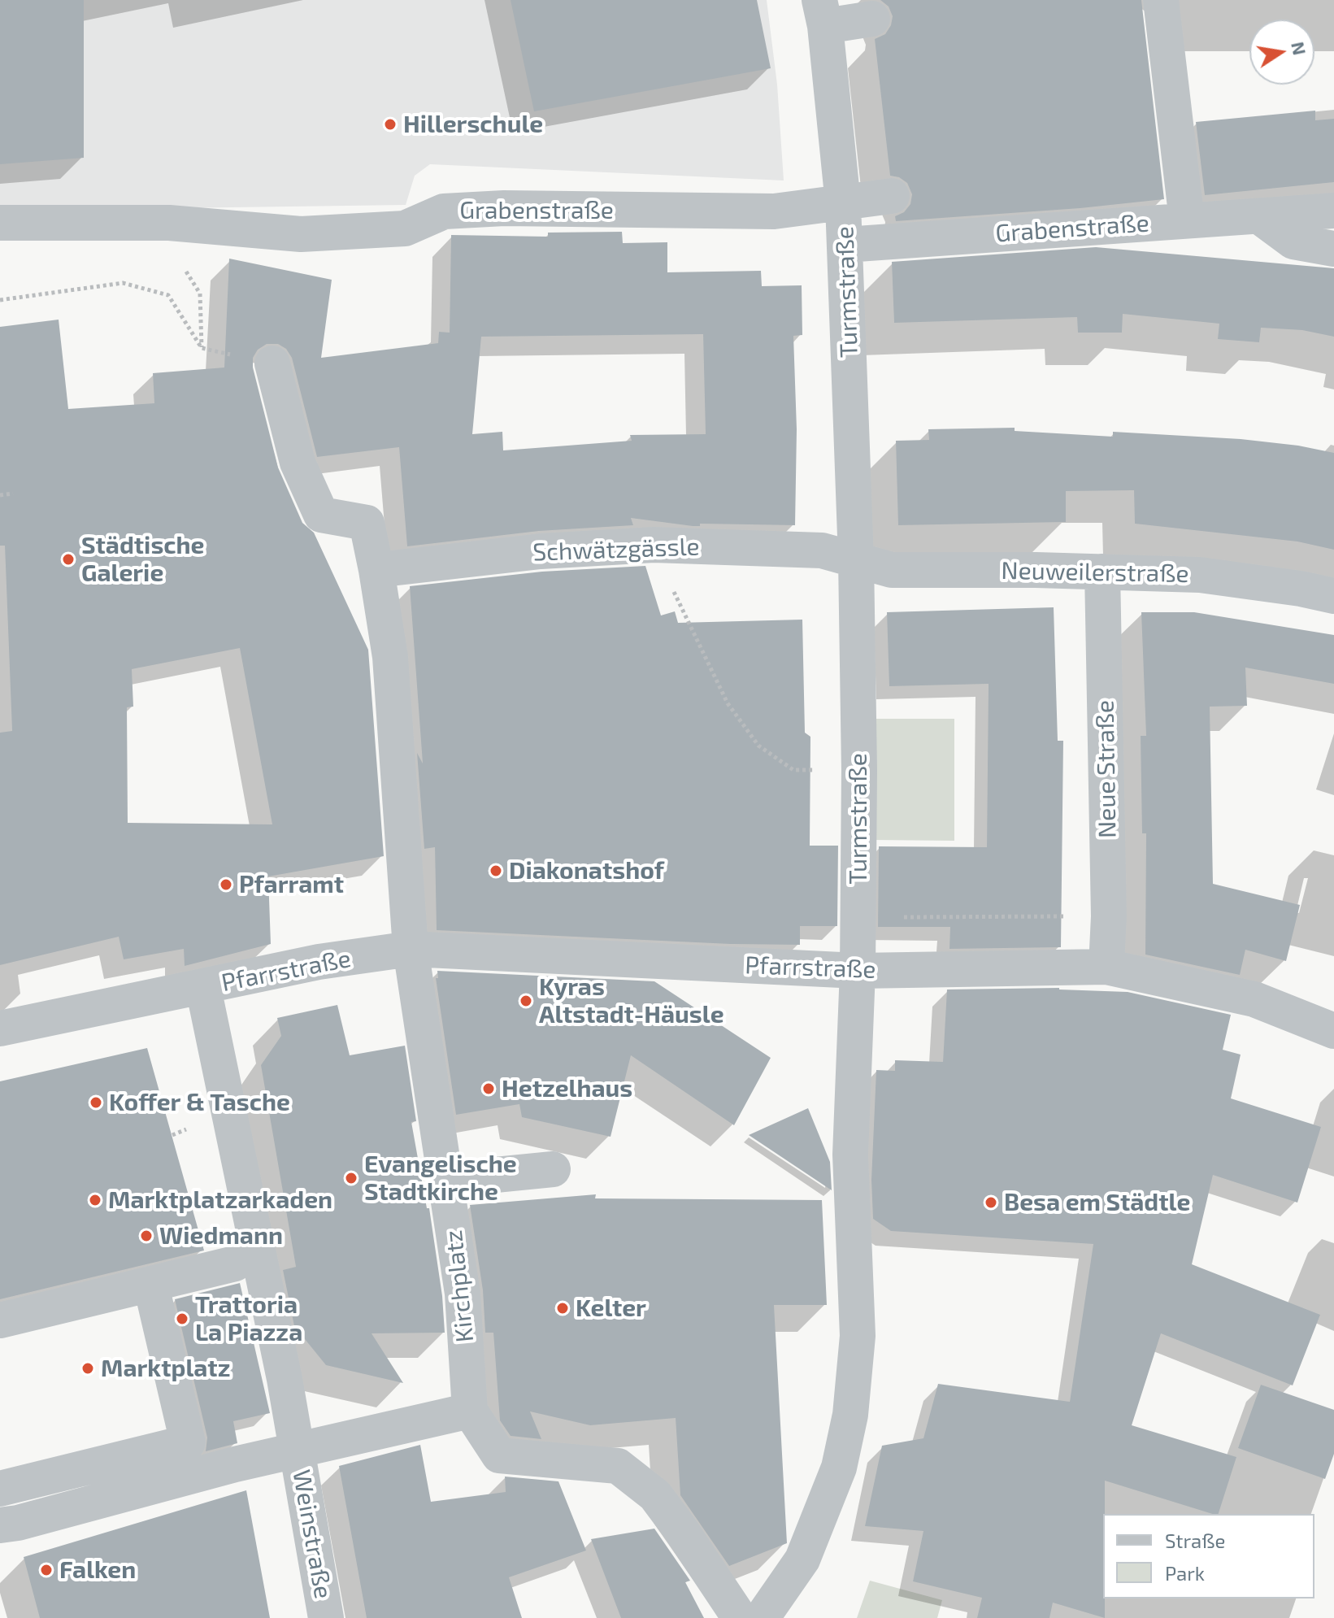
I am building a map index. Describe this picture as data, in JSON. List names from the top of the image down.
{
  "streets": {
    "street": [
      "Grabenstraße",
      "Turmstraße",
      "Schwätzgässle",
      "Neuweilerstraße",
      "Neue Straße",
      "Pfarrstraße",
      "Kirchplatz",
      "Weinstraße"
    ]
  },
  "crossings": [
    ["Grabenstraße", "Turmstraße"],
    ["Turmstraße", "Schwätzgässle"],
    ["Turmstraße", "Neuweilerstraße"],
    ["Turmstraße", "Pfarrstraße"],
    ["Schwätzgässle", "Neuweilerstraße"],
    ["Neuweilerstraße", "Neue Straße"],
    ["Neue Straße", "Pfarrstraße"],
    ["Pfarrstraße", "Kirchplatz"],
    ["Pfarrstraße", "Weinstraße"]
  ],
  "places": [
    "Hillerschule",
    "Städtische Galerie",
    "Diakonatshof",
    "Pfarramt",
    "Kyras Altstadt-Häusle",
    "Hetzelhaus",
    "Koffer & Tasche",
    "Evangelische Stadtkirche",
    "Marktplatzarkaden",
    "Besa em Städtle",
    "Wiedmann",
    "Kelter",
    "Trattoria La Piazza",
    "Marktplatz",
    "Falken"
  ],
  "legend": ["Straße", "Park"],
  "north": "right"
}
